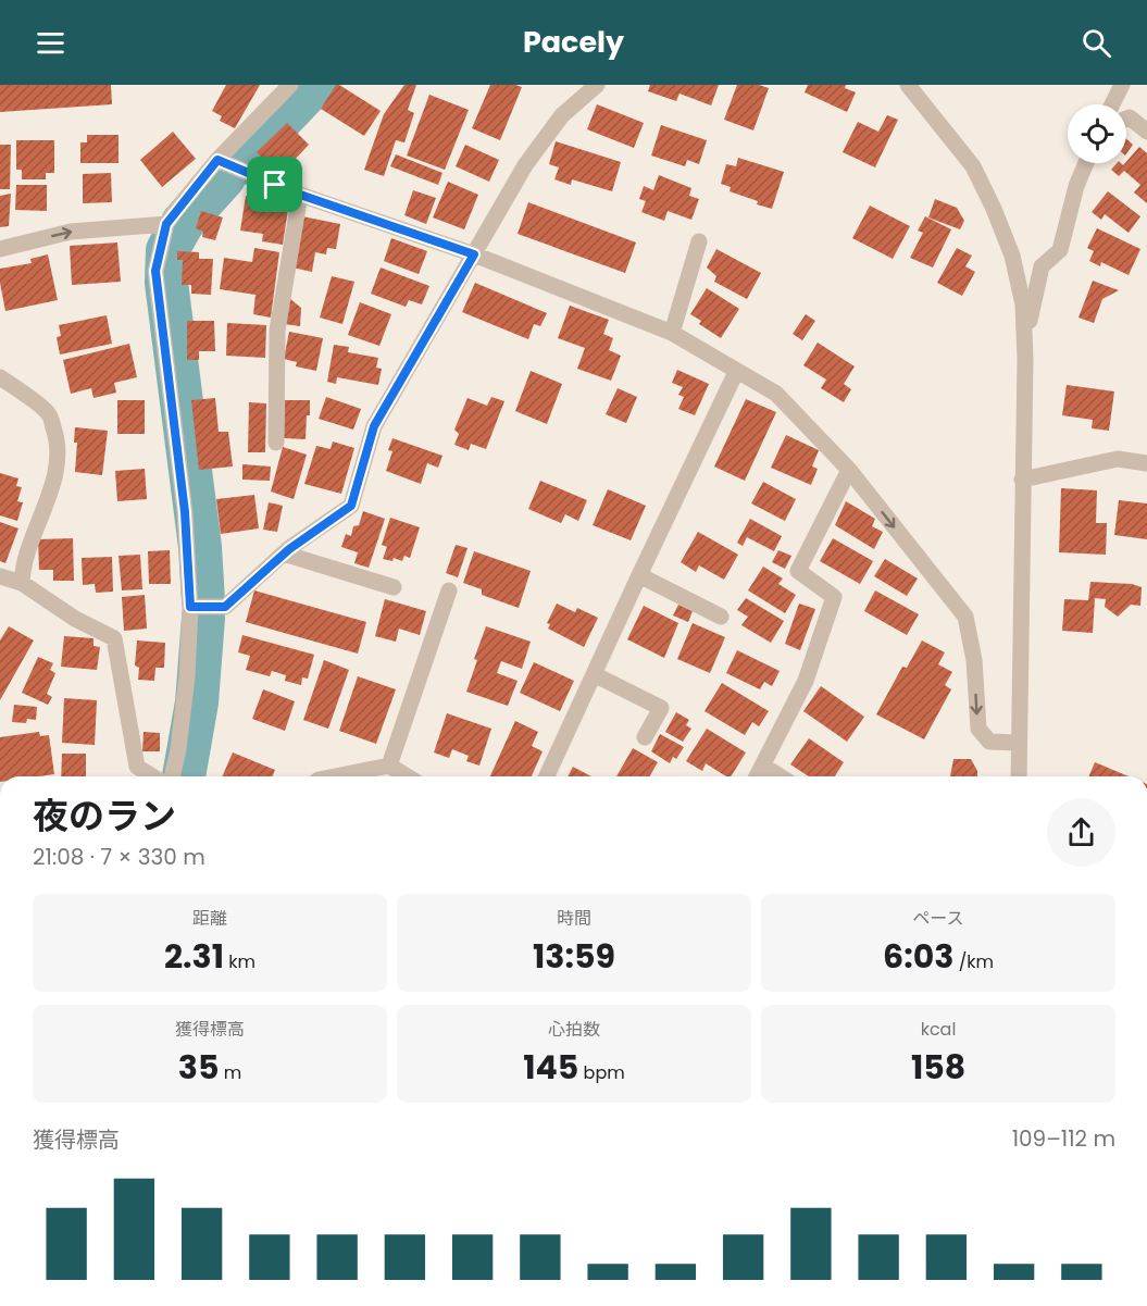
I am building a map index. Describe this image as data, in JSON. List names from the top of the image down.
{
  "page": {
    "header": "Pacely",
    "heading": ["夜のラン", "21:08 · 7 × 330 m"],
    "stats": [
      ["距離", "2.31 km"],
      ["時間", "13:59"],
      ["ペース", "6:03 /km"],
      ["獲得標高", "35 m"],
      ["心拍数", "145 bpm"],
      ["kcal", "158"]
    ],
    "chart": ["獲得標高", "109–112 m"]
  }
}
